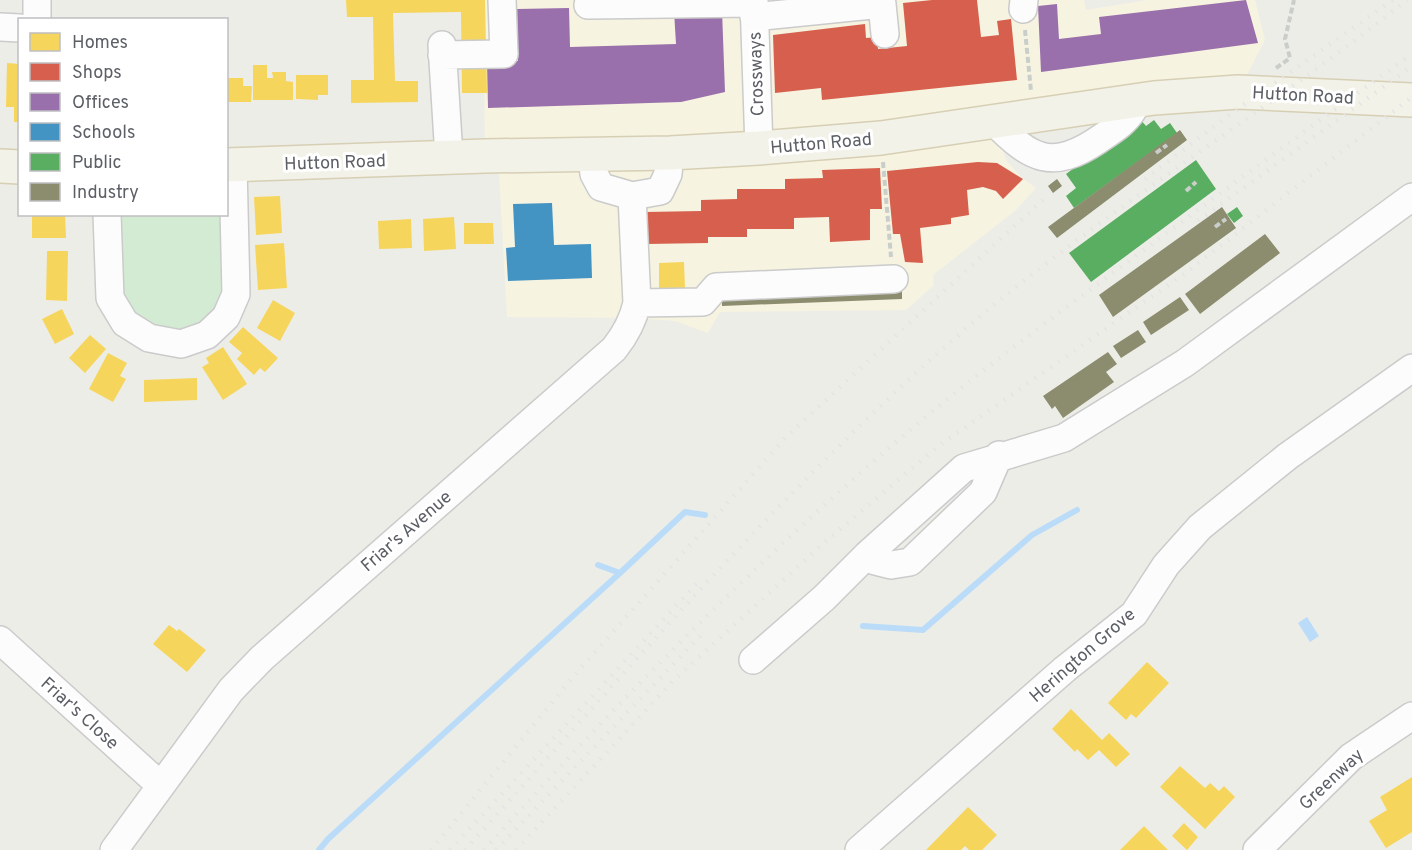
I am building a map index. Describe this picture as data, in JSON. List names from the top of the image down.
{
  "streets": {
    "main road": ["Hutton Road"],
    "street": [
      "Crossways",
      "Friar's Avenue",
      "Herington Grove",
      "Friar's Close",
      "Greenway"
    ]
  },
  "crossings": [
    ["Crossways", "Hutton Road"],
    ["Friar's Avenue", "Friar's Close"]
  ],
  "legend": [
    "Homes",
    "Shops",
    "Offices",
    "Schools",
    "Public",
    "Industry"
  ]
}
